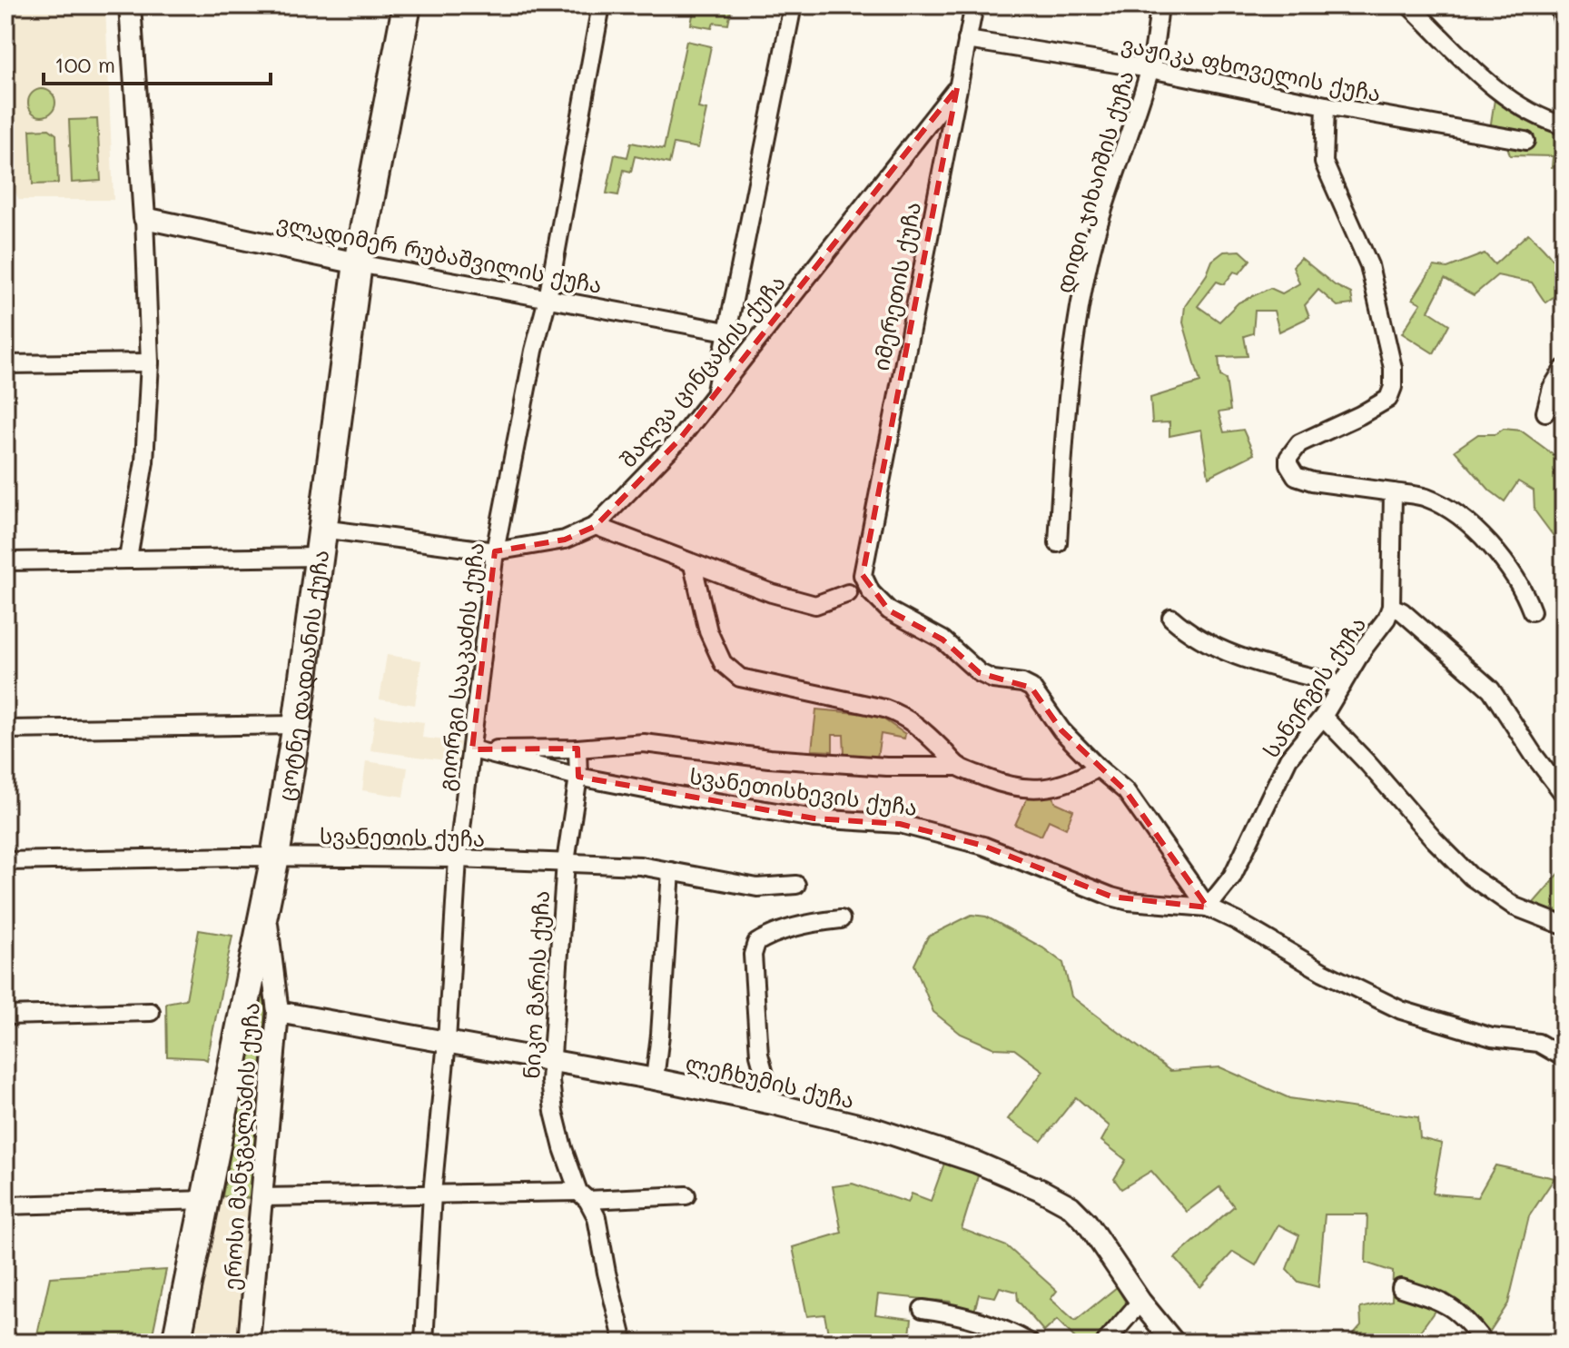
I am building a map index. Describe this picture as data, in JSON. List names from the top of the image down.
{
  "streets": {
    "main road": ["ცოტნე დადიანის ქუჩა"],
    "street": [
      "ვაჟიკა ფხოველის ქუჩა",
      "დიდი ჯიხაიშის ქუჩა",
      "ვლადიმერ რუბაშვილის ქუჩა",
      "იმერეთის ქუჩა",
      "შალვა ცინცაძის ქუჩა",
      "გიორგი სააკაძის ქუჩა",
      "სანერგის ქუჩა",
      "სვანეთისხევის ქუჩა",
      "სვანეთის ქუჩა",
      "ნიკო მარის ქუჩა",
      "ლეჩხუმის ქუჩა",
      "ეროსი მანჯგალაძის ქუჩა"
    ]
  },
  "crossings": [
    ["ვაჟიკა ფხოველის ქუჩა", "დიდი ჯიხაიშის ქუჩა"],
    ["ვაჟიკა ფხოველის ქუჩა", "იმერეთის ქუჩა"],
    ["ვლადიმერ რუბაშვილის ქუჩა", "გიორგი სააკაძის ქუჩა"],
    ["ვლადიმერ რუბაშვილის ქუჩა", "ცოტნე დადიანის ქუჩა"],
    ["იმერეთის ქუჩა", "შალვა ცინცაძის ქუჩა"],
    ["შალვა ცინცაძის ქუჩა", "გიორგი სააკაძის ქუჩა"],
    ["შალვა ცინცაძის ქუჩა", "ცოტნე დადიანის ქუჩა"],
    ["გიორგი სააკაძის ქუჩა", "სვანეთისხევის ქუჩა"],
    ["გიორგი სააკაძის ქუჩა", "სვანეთის ქუჩა"],
    ["გიორგი სააკაძის ქუჩა", "ლეჩხუმის ქუჩა"],
    ["ცოტნე დადიანის ქუჩა", "სვანეთის ქუჩა"],
    ["ცოტნე დადიანის ქუჩა", "ეროსი მანჯგალაძის ქუჩა"],
    ["სანერგის ქუჩა", "სვანეთისხევის ქუჩა"],
    ["სვანეთისხევის ქუჩა", "ნიკო მარის ქუჩა"],
    ["სვანეთის ქუჩა", "ნიკო მარის ქუჩა"],
    ["ნიკო მარის ქუჩა", "ლეჩხუმის ქუჩა"],
    ["ლეჩხუმის ქუჩა", "ეროსი მანჯგალაძის ქუჩა"]
  ],
  "scale_bar": "100 m"
}
